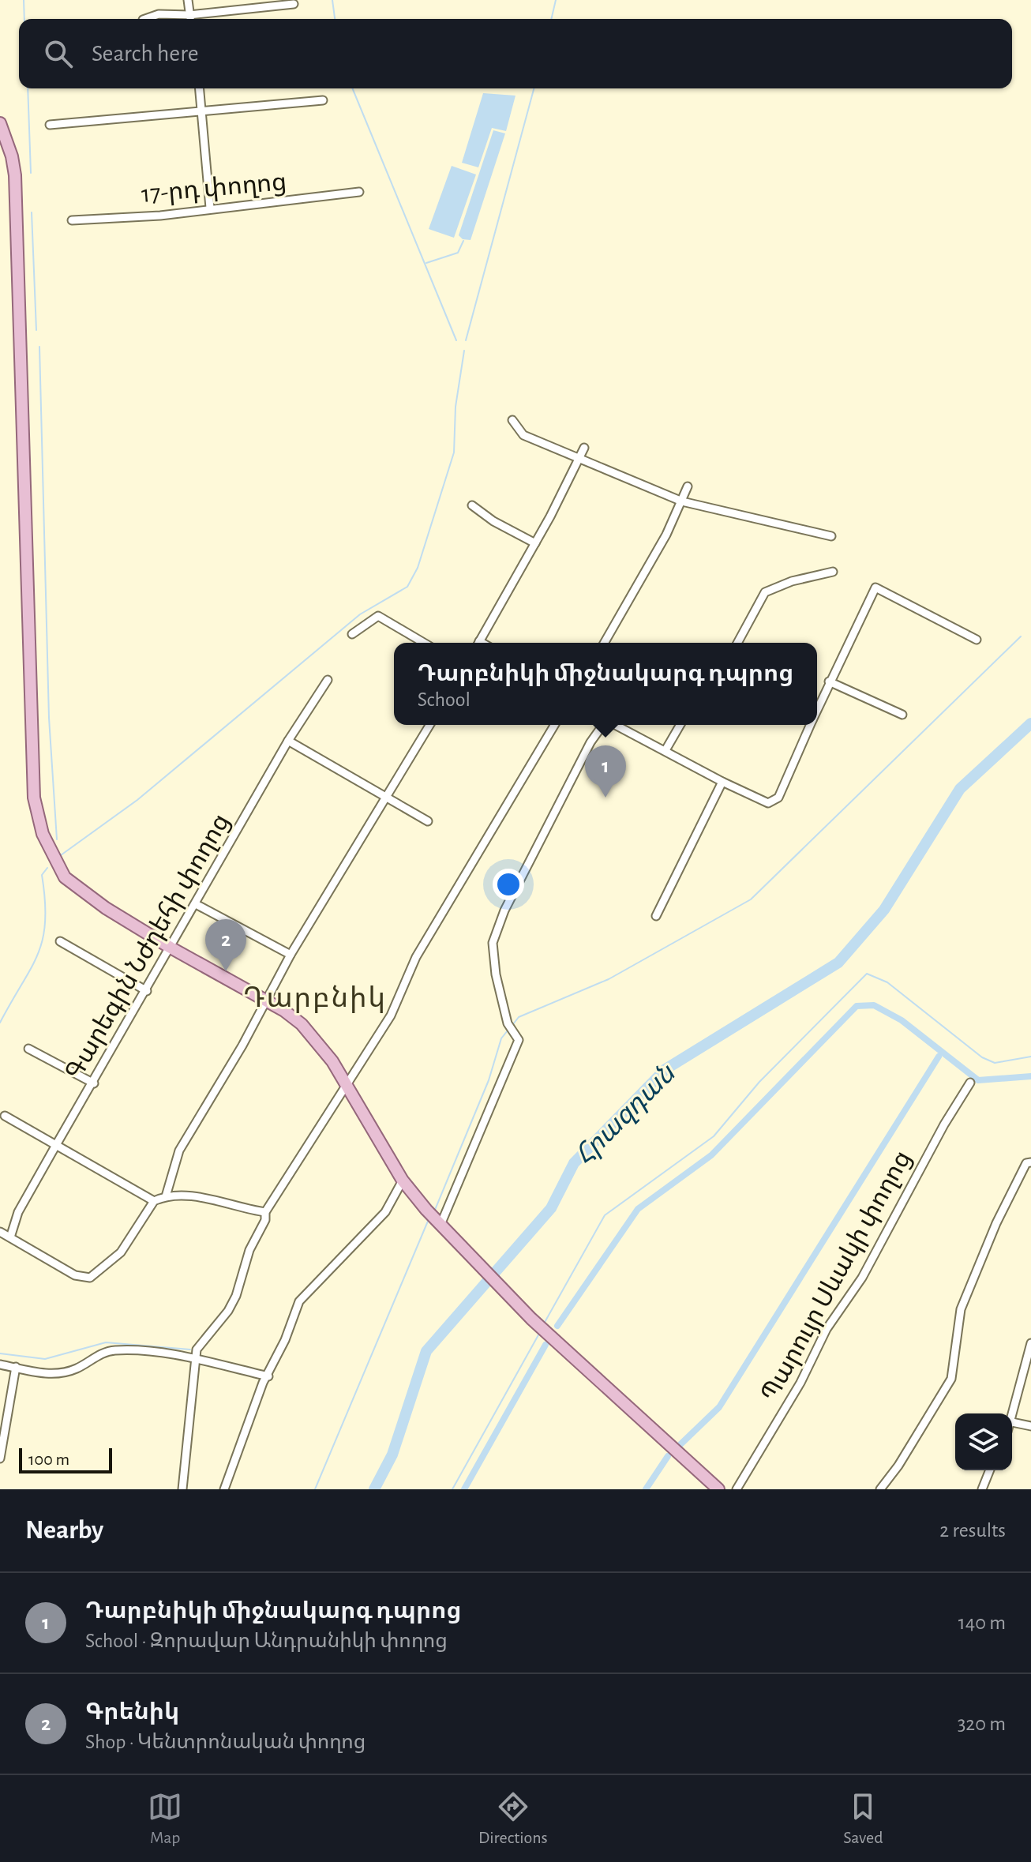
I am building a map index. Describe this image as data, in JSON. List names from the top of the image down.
{
  "streets": {
    "street": ["17-րդ փողոց", "Գարեգին Նժդեհի փողոց", "Պարույր Սևակի փողոց"]
  },
  "districts": ["Դարբնիկ"],
  "water": ["Հրազդան"],
  "scale_bar": "100 m",
  "page": {
    "search": "Search here",
    "popup": ["Դարբնիկի միջնակարգ դպրոց", "School"],
    "pins": ["1", "2"],
    "scale": "100 m",
    "heading": ["Nearby", "2 results"],
    "list": [
      {
        "mark": "1",
        "name": "Դարբնիկի միջնակարգ դպրոց",
        "note": "School · Զորավար Անդրանիկի փողոց",
        "value": "140 m"
      },
      {
        "mark": "2",
        "name": "Գրենիկ",
        "note": "Shop · Կենտրոնական փողոց",
        "value": "320 m"
      }
    ],
    "nav": ["Map", "Directions", "Saved"]
  }
}
